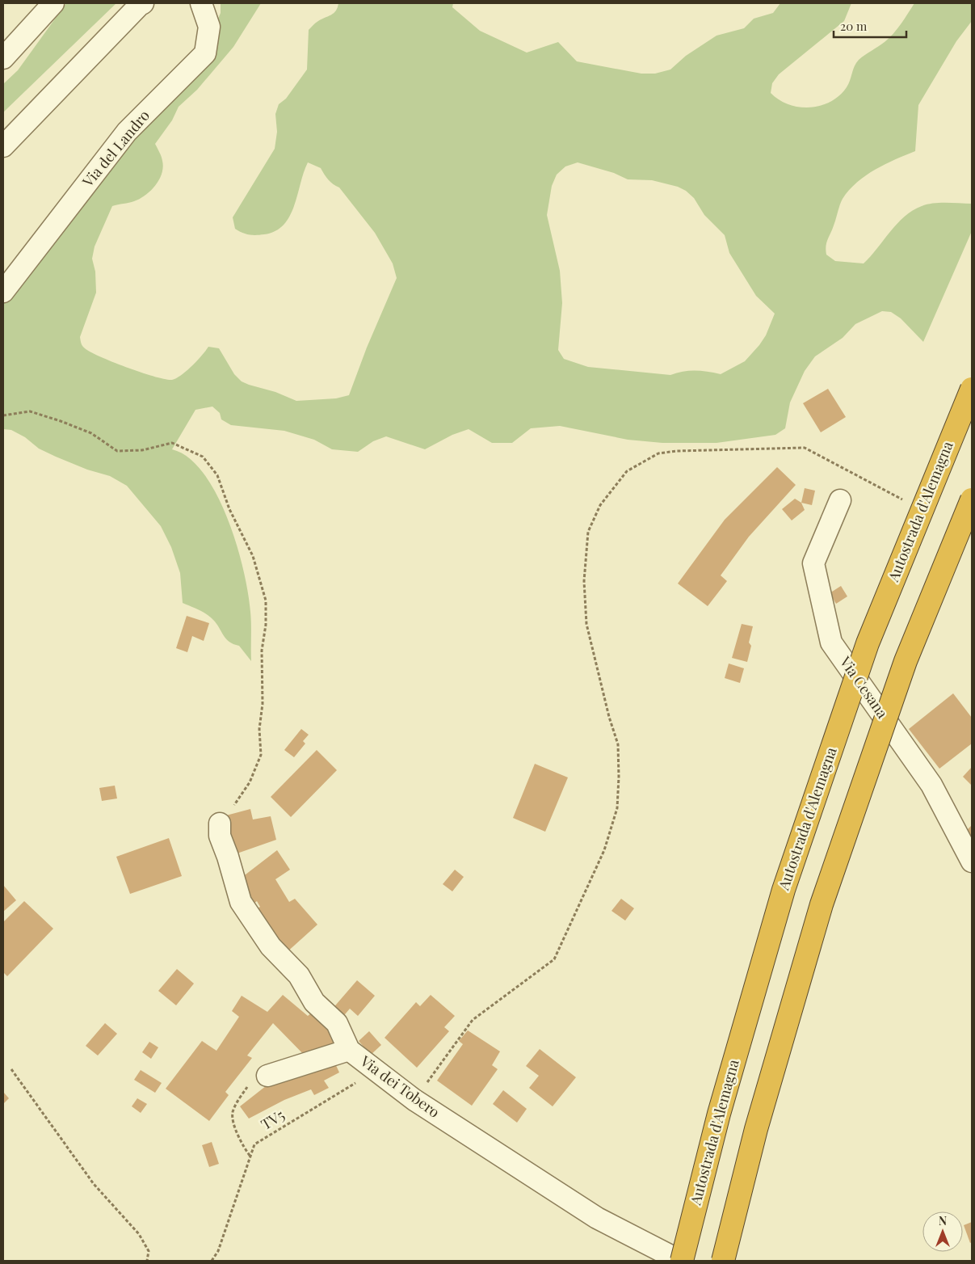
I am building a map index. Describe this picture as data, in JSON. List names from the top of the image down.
{
  "streets": {
    "highway": ["Autostrada d'Alemagna"],
    "street": ["Via del Landro", "Via Cesana", "Via dei Tobero"],
    "path": ["TV5"]
  },
  "crossings": [
    ["Autostrada d'Alemagna", "Via dei Tobero"]
  ],
  "scale_bar": "20 m",
  "north": "top"
}
